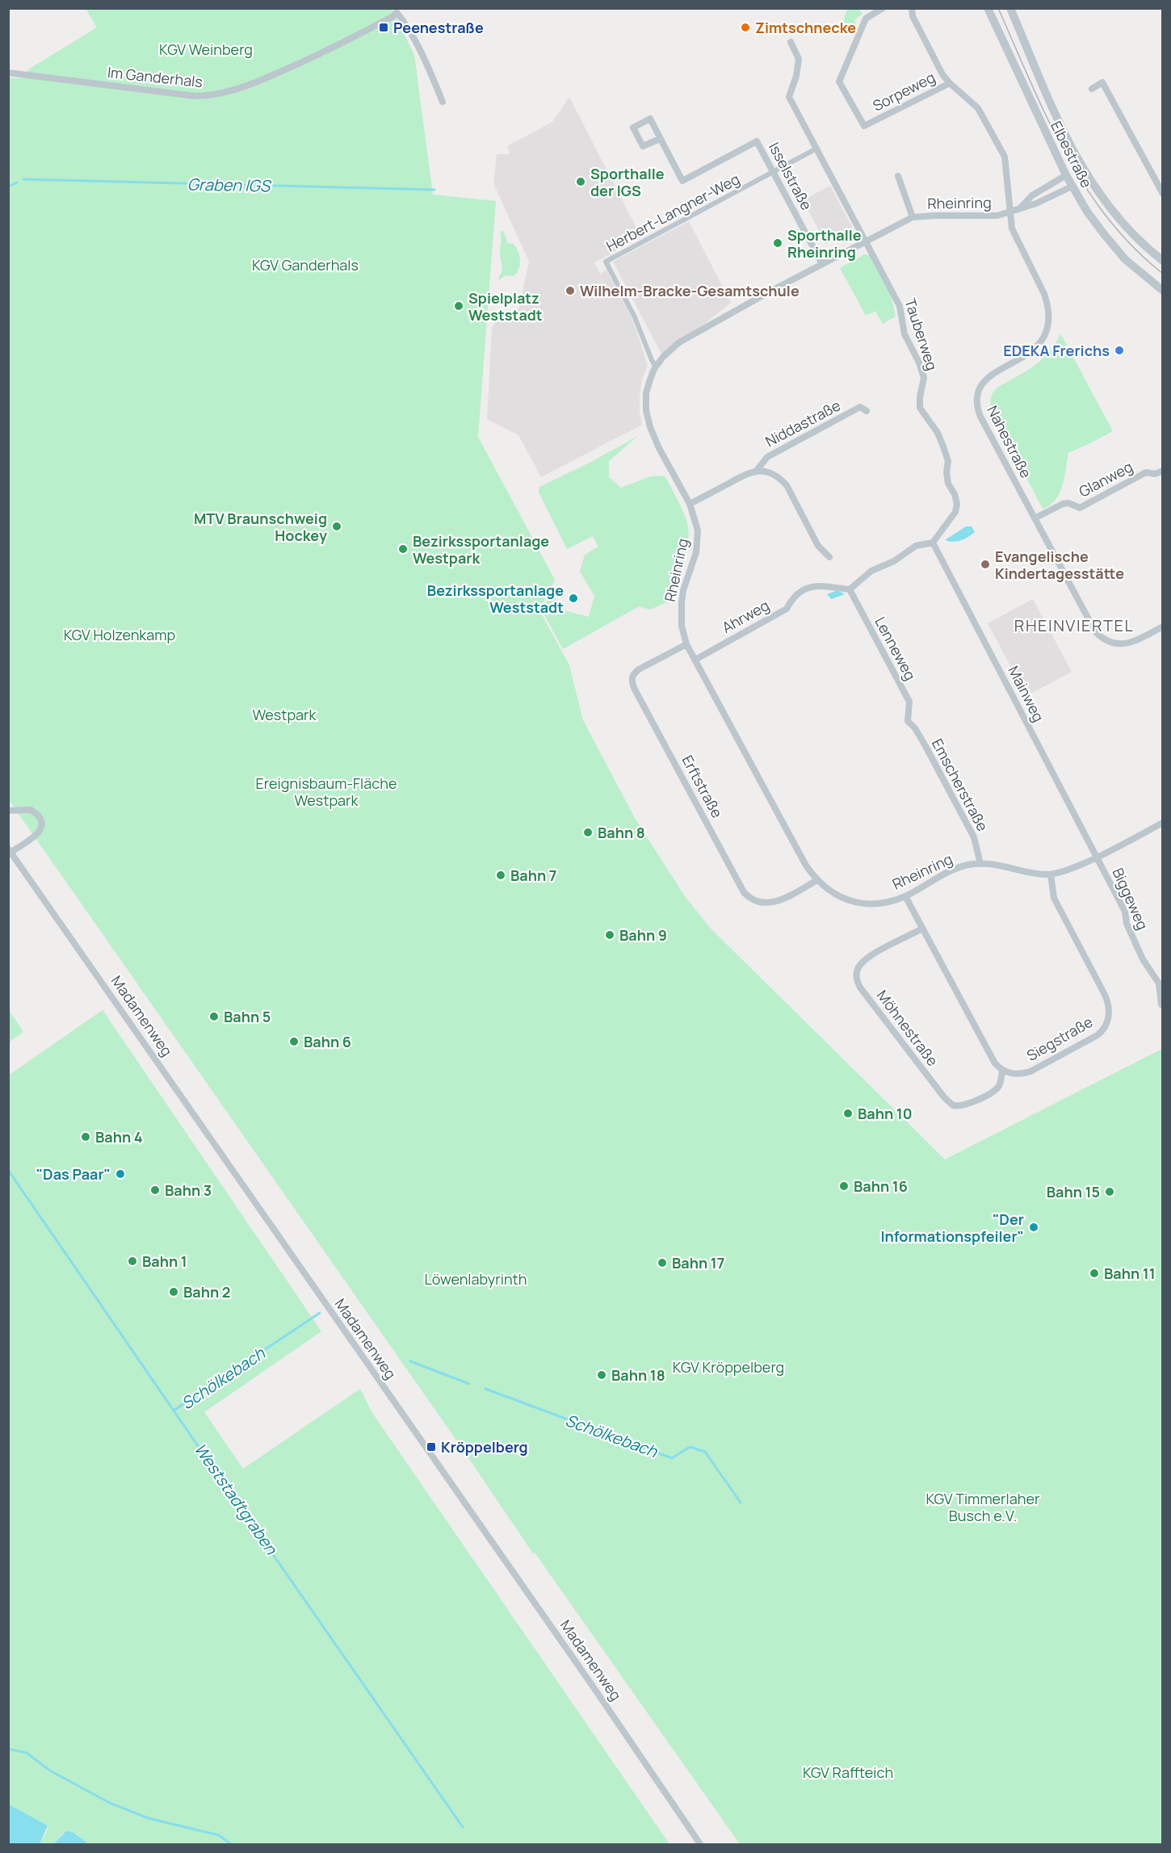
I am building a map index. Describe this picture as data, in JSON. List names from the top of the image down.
{
  "streets": {
    "street": [
      "Im Ganderhals",
      "Sorpeweg",
      "Elbestraße",
      "Isselstraße",
      "Rheinring",
      "Herbert-Langner-Weg",
      "Tauberweg",
      "Niddastraße",
      "Nahestraße",
      "Glanweg",
      "Ahrweg",
      "Lenneweg",
      "Mainweg",
      "Emscherstraße",
      "Erftstraße",
      "Biggeweg",
      "Madamenweg",
      "Möhnestraße",
      "Siegstraße"
    ]
  },
  "crossings": [
    ["Sorpeweg", "Nahestraße"],
    ["Elbestraße", "Rheinring"],
    ["Isselstraße", "Rheinring"],
    ["Isselstraße", "Herbert-Langner-Weg"],
    ["Rheinring", "Herbert-Langner-Weg"],
    ["Rheinring", "Tauberweg"],
    ["Rheinring", "Niddastraße"],
    ["Rheinring", "Nahestraße"],
    ["Rheinring", "Ahrweg"],
    ["Rheinring", "Mainweg"],
    ["Rheinring", "Emscherstraße"],
    ["Rheinring", "Erftstraße"],
    ["Rheinring", "Biggeweg"],
    ["Rheinring", "Siegstraße"],
    ["Tauberweg", "Mainweg"],
    ["Nahestraße", "Glanweg"],
    ["Ahrweg", "Lenneweg"],
    ["Lenneweg", "Emscherstraße"],
    ["Mainweg", "Biggeweg"],
    ["Möhnestraße", "Siegstraße"]
  ],
  "districts": ["RHEINVIERTEL"],
  "water": ["Graben IGS", "Schölkebach", "Weststadtgraben"],
  "parks": [
    "KGV Weinberg",
    "KGV Ganderhals",
    "KGV Holzenkamp",
    "Westpark",
    "Ereignisbaum-Fläche Westpark",
    "Löwenlabyrinth",
    "KGV Kröppelberg",
    "KGV Timmerlaher Busch e.V.",
    "KGV Raffteich"
  ],
  "places": {
    "transit": ["Peenestraße", "Kröppelberg"],
    "other": [
      "Zimtschnecke",
      "Sporthalle der IGS",
      "Sporthalle Rheinring",
      "Wilhelm-Bracke-Gesamtschule",
      "Spielplatz Weststadt",
      "EDEKA Frerichs",
      "MTV Braunschweig Hockey",
      "Bezirkssportanlage Westpark",
      "Evangelische Kindertagesstätte",
      "Bezirkssportanlage Weststadt",
      "Bahn 8",
      "Bahn 7",
      "Bahn 9",
      "Bahn 5",
      "Bahn 6",
      "Bahn 10",
      "Bahn 4",
      "\"Das Paar\"",
      "Bahn 16",
      "Bahn 3",
      "Bahn 15",
      "\"Der Informationspfeiler\"",
      "Bahn 1",
      "Bahn 17",
      "Bahn 11",
      "Bahn 2",
      "Bahn 18"
    ]
  }
}
